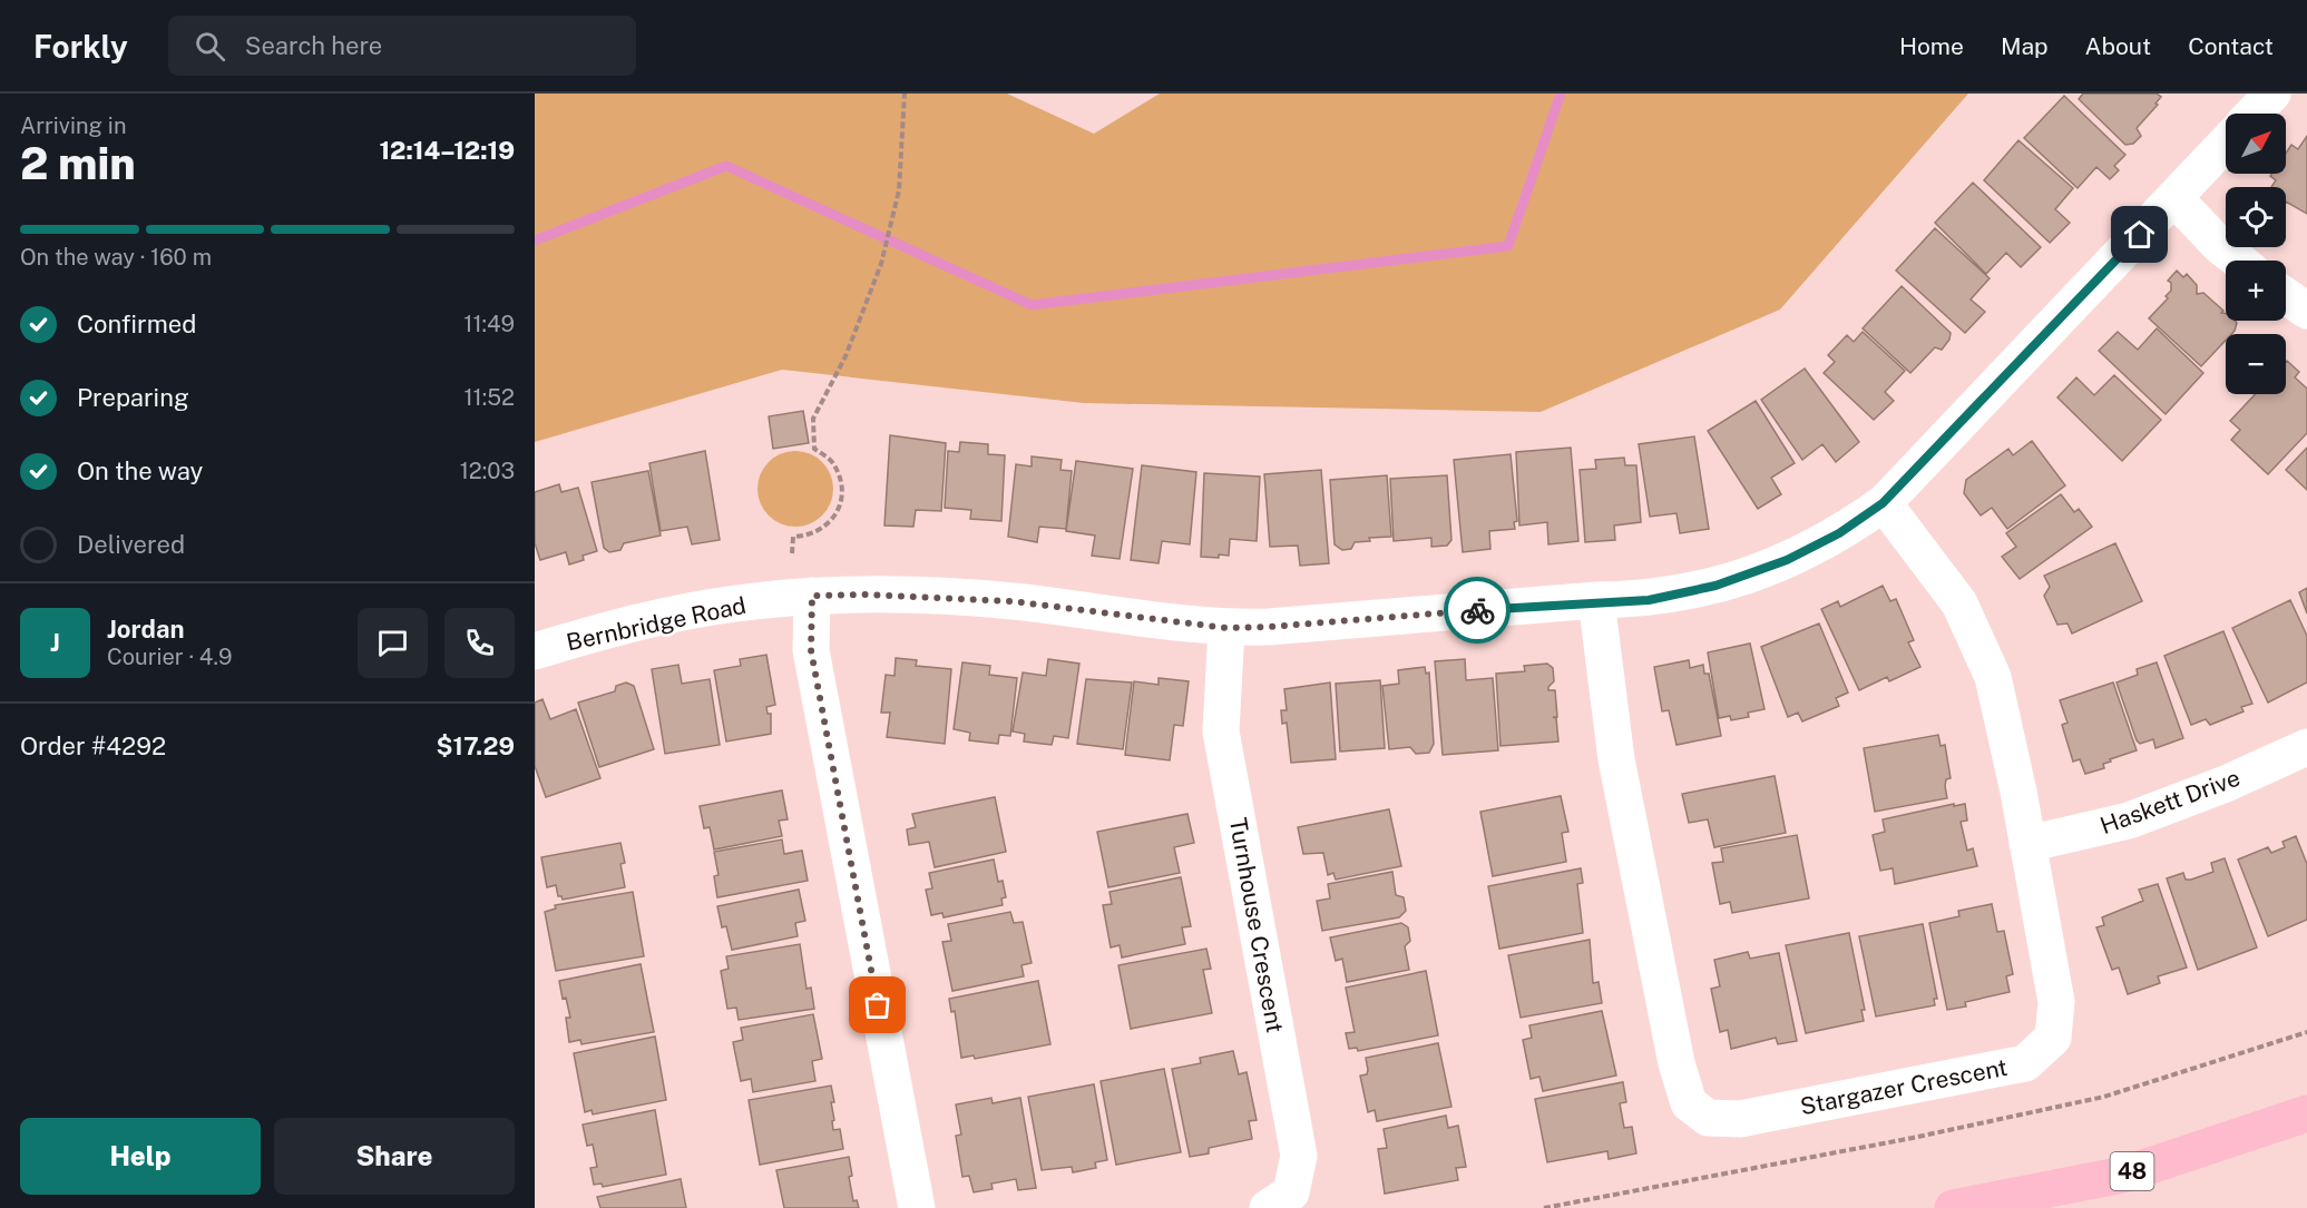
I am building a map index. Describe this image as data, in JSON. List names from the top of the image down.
{
  "streets": {
    "main road": ["48"],
    "street": [
      "Bernbridge Road",
      "Haskett Drive",
      "Turnhouse Crescent",
      "Stargazer Crescent"
    ]
  },
  "crossings": [
    ["Bernbridge Road", "Turnhouse Crescent"],
    ["Bernbridge Road", "Stargazer Crescent"],
    ["Haskett Drive", "Stargazer Crescent"]
  ],
  "north": "top right",
  "page": {
    "header": "Forkly",
    "search": "Search here",
    "nav": [
      "Home",
      "Map",
      "About",
      "Contact"
    ],
    "heading": ["2 min", "Arriving in", "12:14–12:19"],
    "panel": [
      "Jordan",
      "Courier · 4.9",
      "Order #4292",
      "$17.29"
    ],
    "map_buttons": ["+", "−"],
    "bar": "On the way · 160 m",
    "list": [
      ["Confirmed", "11:49"],
      ["Preparing", "11:52"],
      ["On the way", "12:03"],
      "Delivered"
    ],
    "round": "J",
    "buttons": ["Help", "Share"]
  }
}
